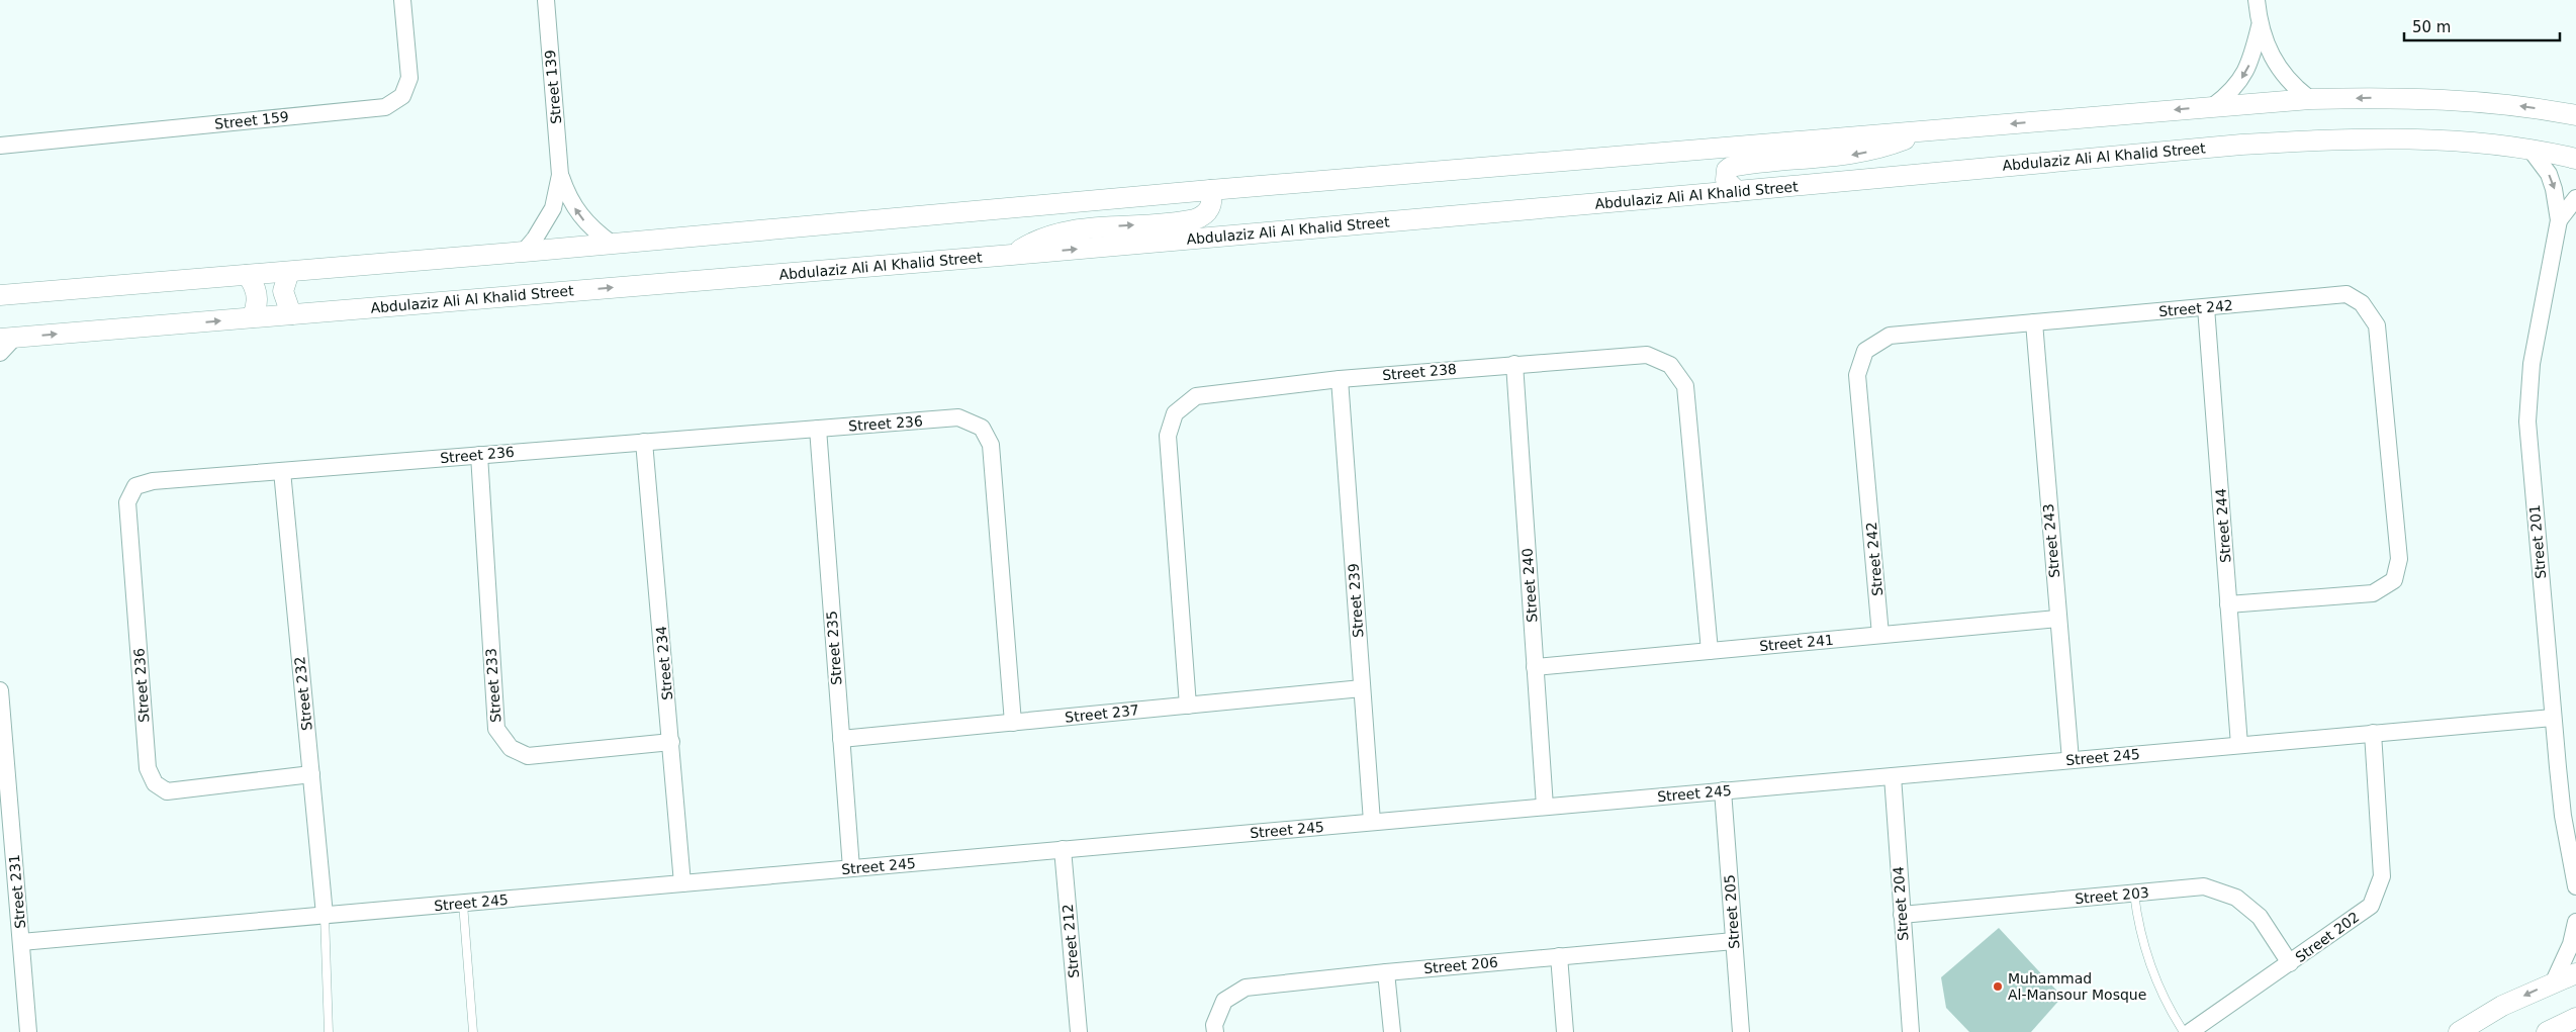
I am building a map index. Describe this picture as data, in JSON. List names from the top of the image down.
{
  "streets": {
    "street": [
      "Street 139",
      "Street 159",
      "Abdulaziz Ali Al Khalid Street",
      "Street 242",
      "Street 238",
      "Street 236",
      "Street 244",
      "Street 243",
      "Street 201",
      "Street 240",
      "Street 239",
      "Street 241",
      "Street 235",
      "Street 234",
      "Street 233",
      "Street 232",
      "Street 237",
      "Street 245",
      "Street 231",
      "Street 203",
      "Street 204",
      "Street 205",
      "Street 202",
      "Street 212",
      "Street 206"
    ]
  },
  "crossings": [
    ["Abdulaziz Ali Al Khalid Street", "Street 201"],
    ["Street 242", "Street 244"],
    ["Street 242", "Street 243"],
    ["Street 242", "Street 241"],
    ["Street 238", "Street 240"],
    ["Street 238", "Street 239"],
    ["Street 238", "Street 241"],
    ["Street 238", "Street 237"],
    ["Street 236", "Street 235"],
    ["Street 236", "Street 234"],
    ["Street 236", "Street 233"],
    ["Street 236", "Street 232"],
    ["Street 236", "Street 237"],
    ["Street 244", "Street 245"],
    ["Street 243", "Street 241"],
    ["Street 243", "Street 245"],
    ["Street 201", "Street 245"],
    ["Street 240", "Street 241"],
    ["Street 240", "Street 245"],
    ["Street 239", "Street 237"],
    ["Street 239", "Street 245"],
    ["Street 235", "Street 237"],
    ["Street 235", "Street 245"],
    ["Street 234", "Street 233"],
    ["Street 234", "Street 245"],
    ["Street 232", "Street 245"],
    ["Street 245", "Street 231"],
    ["Street 245", "Street 204"],
    ["Street 245", "Street 205"],
    ["Street 245", "Street 202"],
    ["Street 245", "Street 212"],
    ["Street 203", "Street 204"],
    ["Street 203", "Street 202"],
    ["Street 205", "Street 206"]
  ],
  "places": ["Muhammad Al-Mansour Mosque"],
  "scale_bar": "50 m"
}
